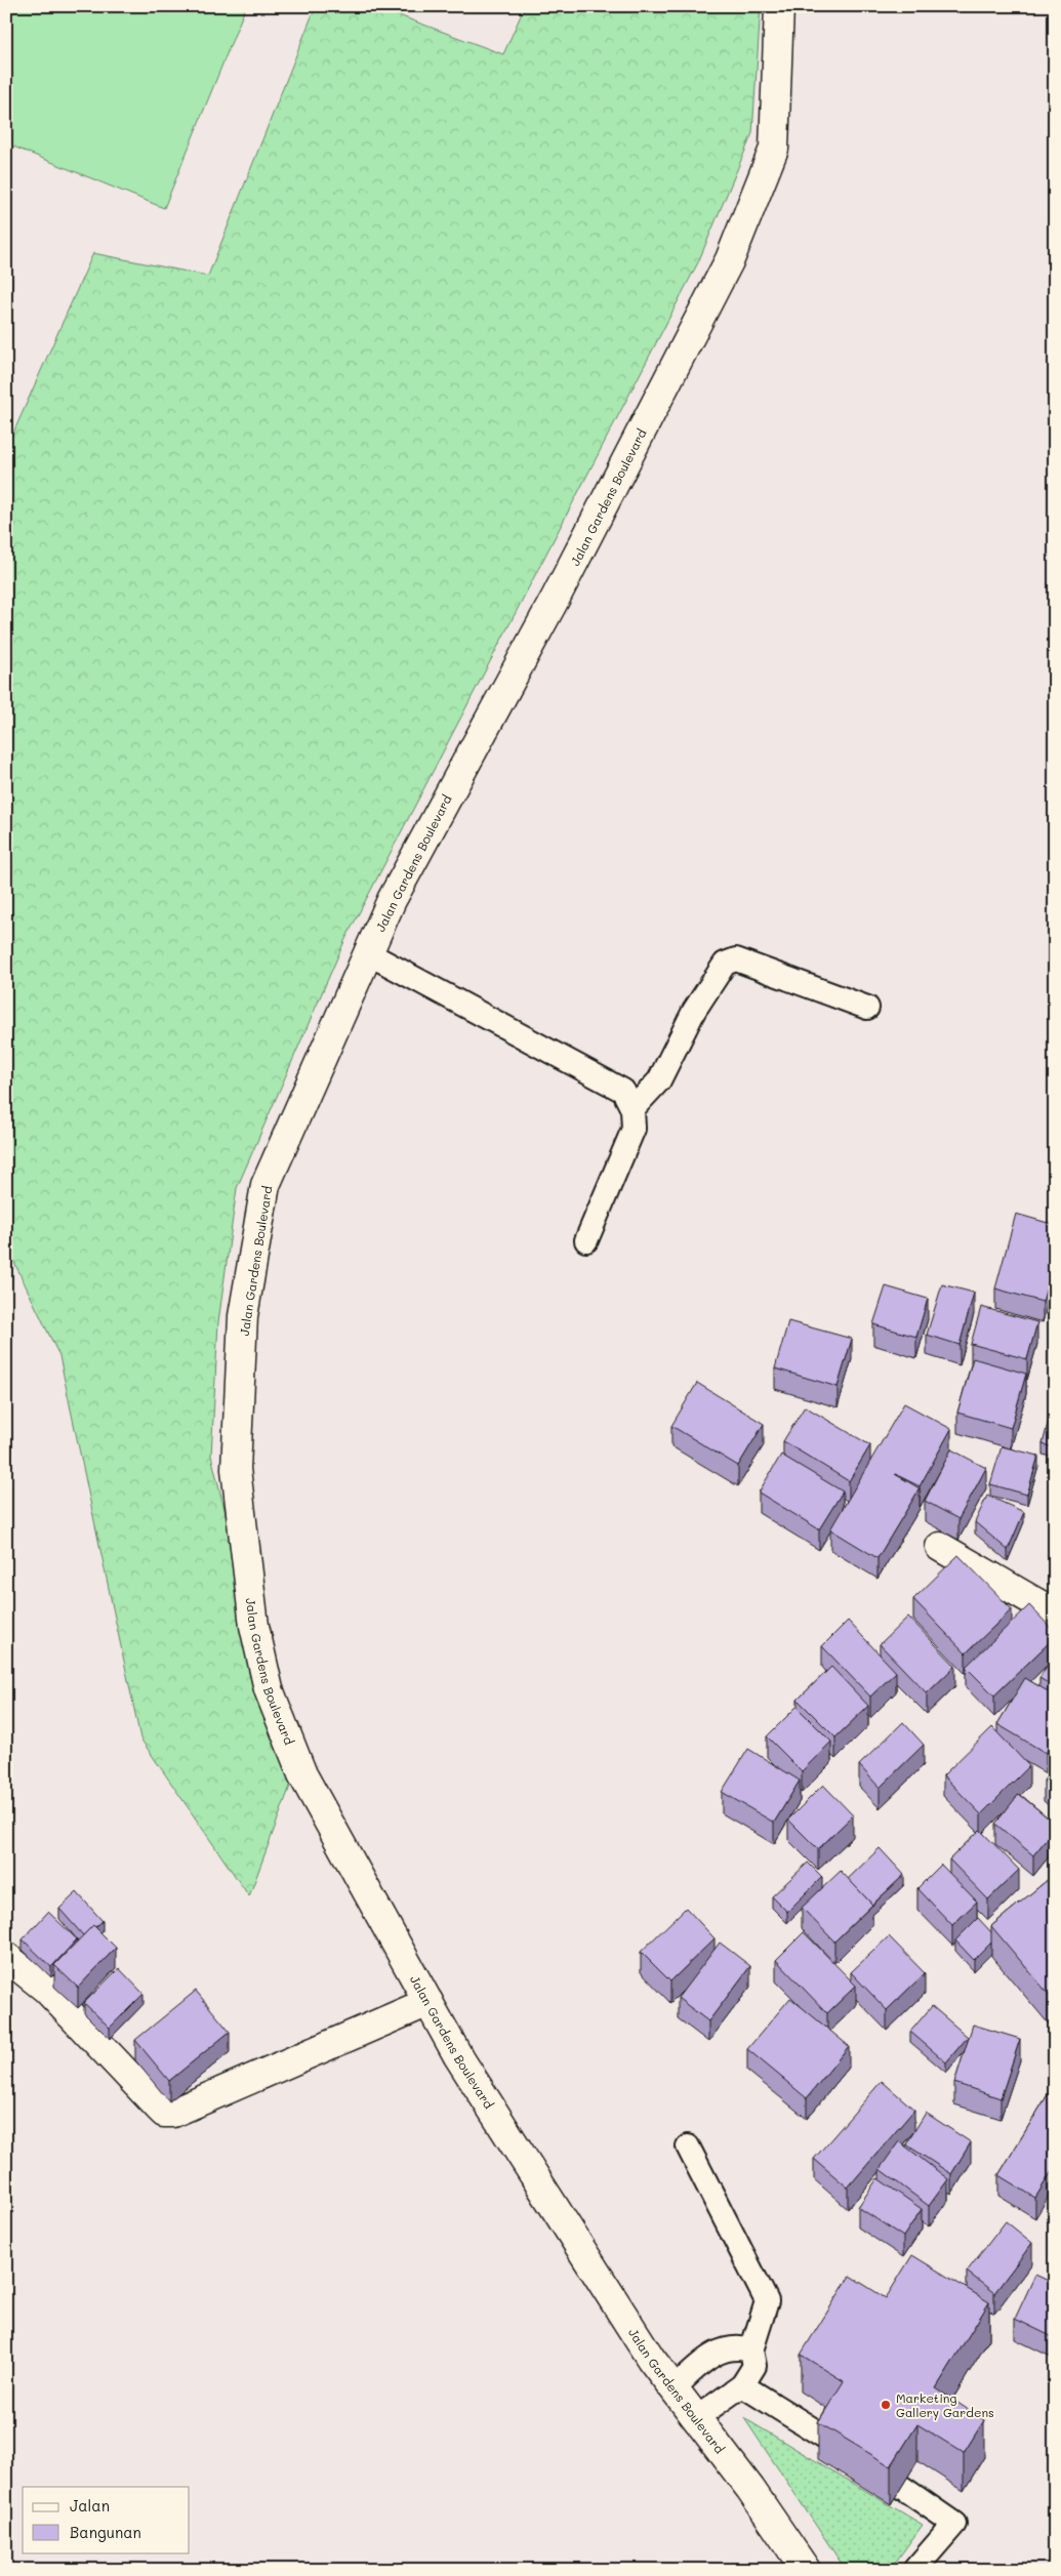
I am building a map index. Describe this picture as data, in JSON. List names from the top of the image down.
{
  "streets": {
    "street": ["Jalan Gardens Boulevard"]
  },
  "places": ["Marketing Gallery Gardens"],
  "legend": ["Jalan", "Bangunan"]
}
